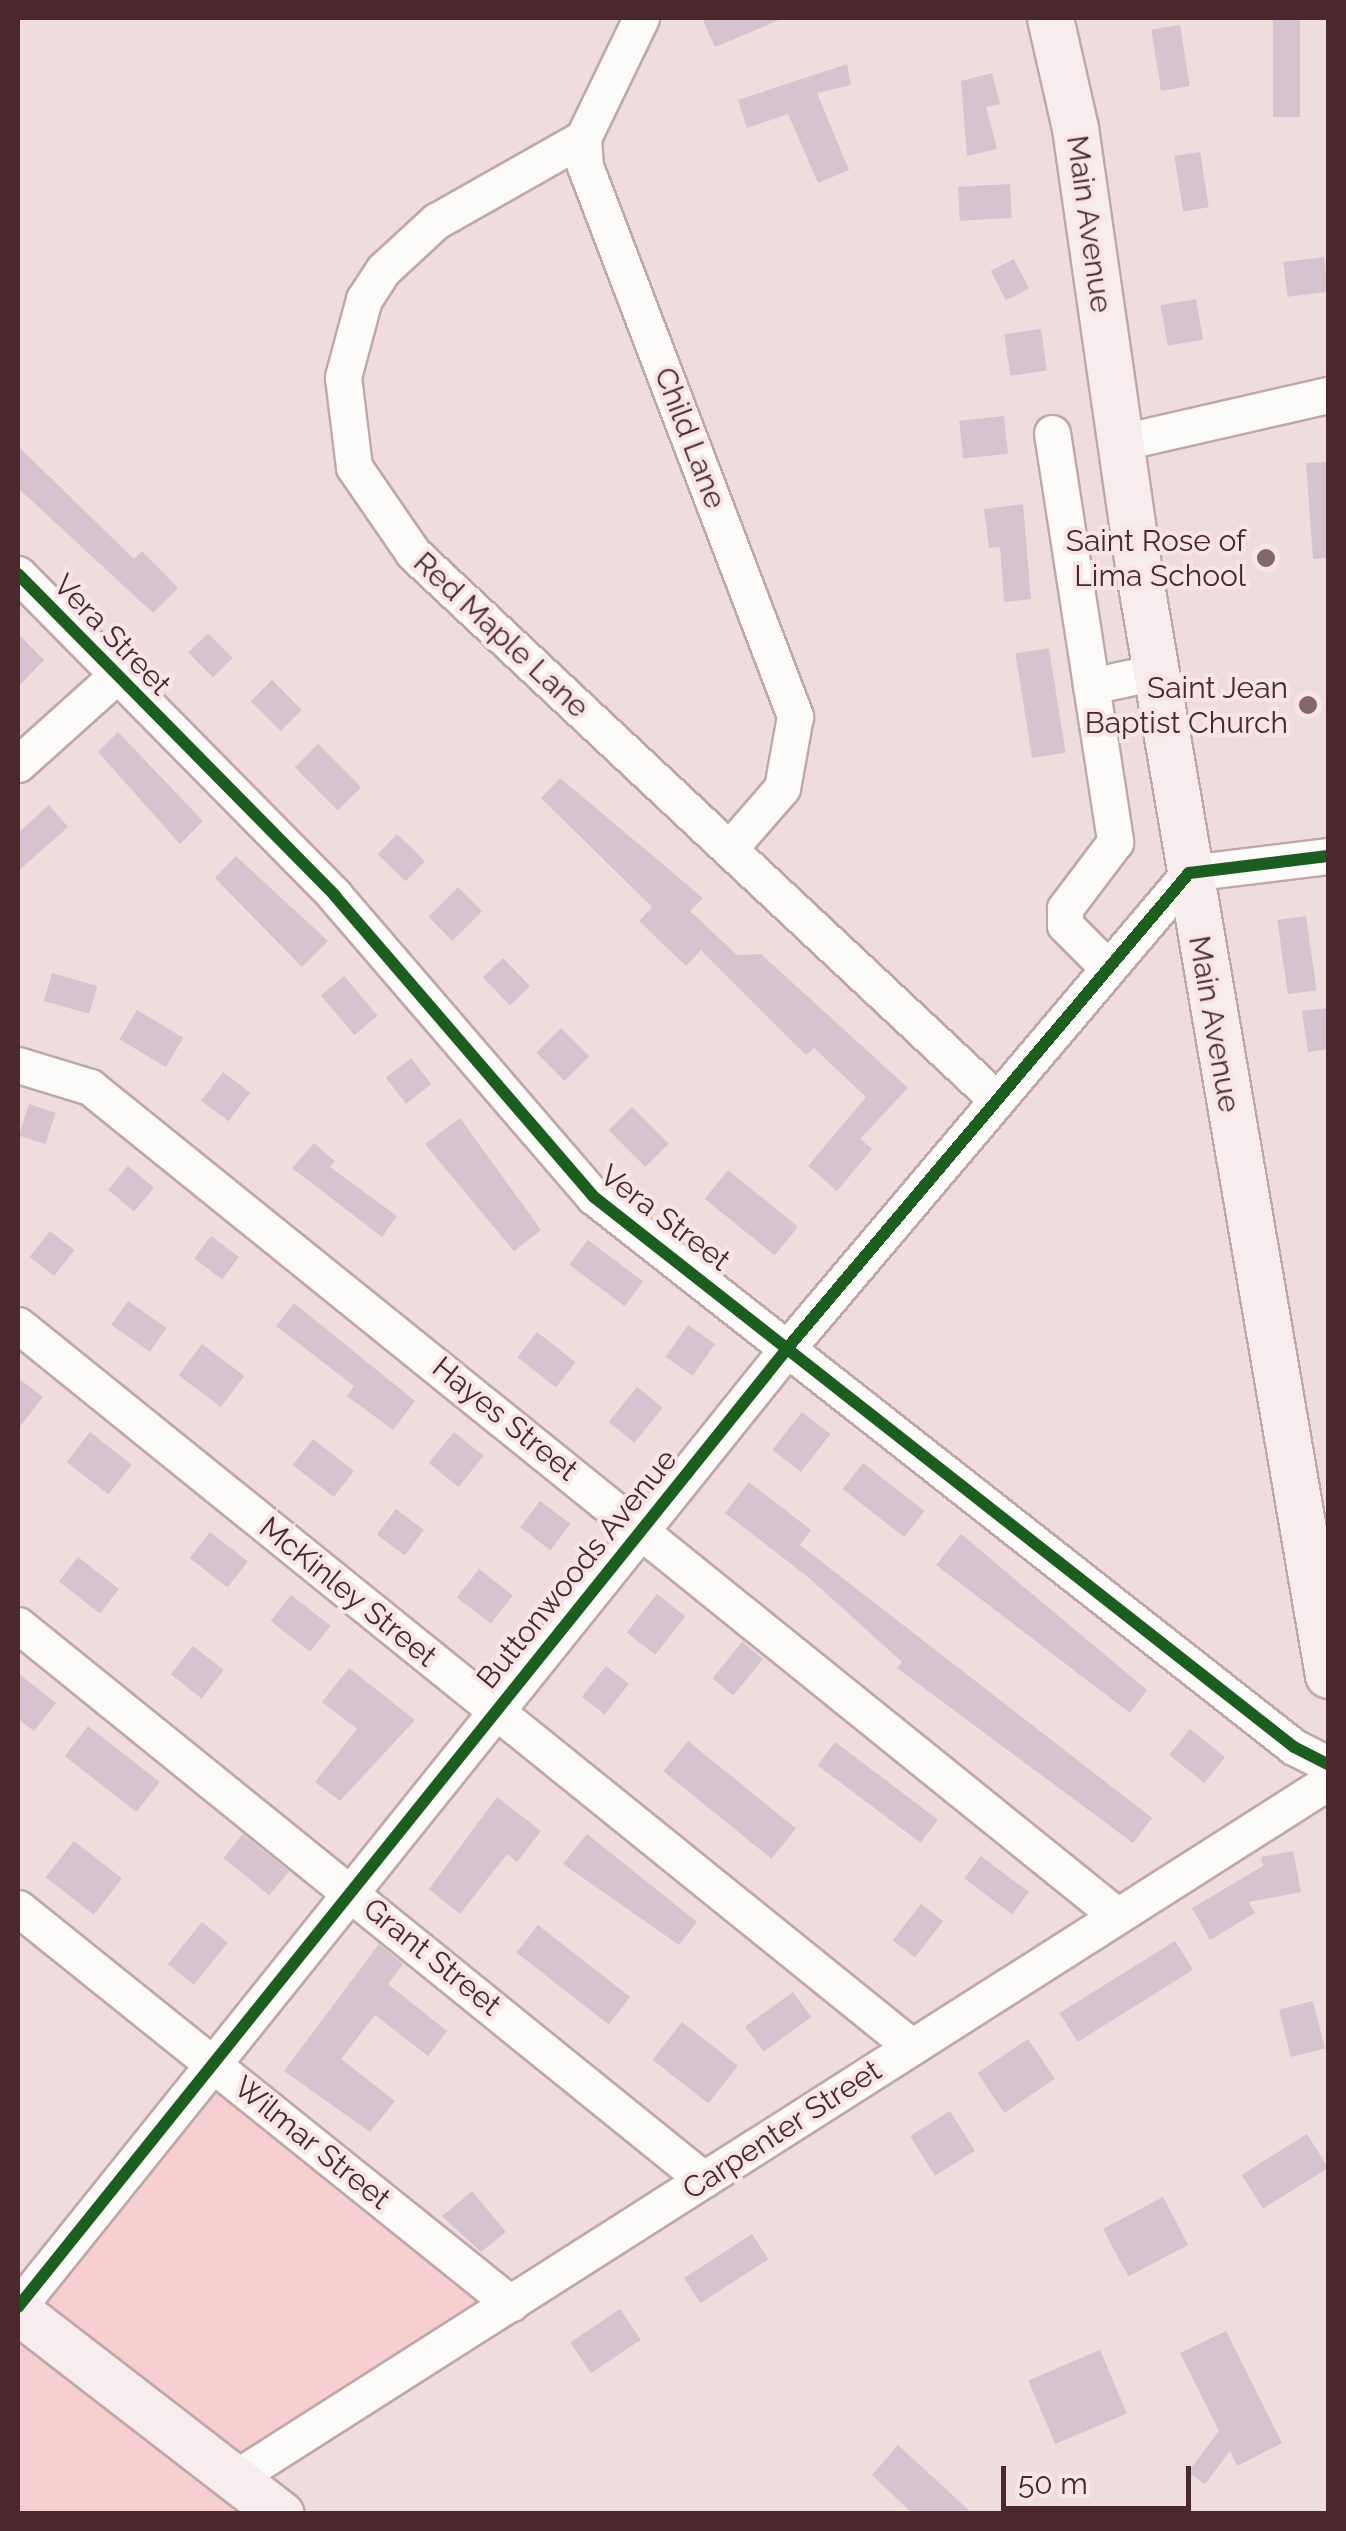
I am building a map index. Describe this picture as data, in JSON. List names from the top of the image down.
{
  "streets": {
    "main road": ["Main Avenue"],
    "street": [
      "Child Lane",
      "Vera Street",
      "Red Maple Lane",
      "Hayes Street",
      "Buttonwoods Avenue",
      "McKinley Street",
      "Grant Street",
      "Carpenter Street",
      "Wilmar Street"
    ]
  },
  "crossings": [
    ["Main Avenue", "Buttonwoods Avenue"],
    ["Child Lane", "Red Maple Lane"],
    ["Vera Street", "Buttonwoods Avenue"],
    ["Red Maple Lane", "Buttonwoods Avenue"],
    ["Hayes Street", "Buttonwoods Avenue"],
    ["Hayes Street", "Carpenter Street"],
    ["Buttonwoods Avenue", "McKinley Street"],
    ["Buttonwoods Avenue", "Grant Street"],
    ["Buttonwoods Avenue", "Wilmar Street"],
    ["McKinley Street", "Carpenter Street"],
    ["Grant Street", "Carpenter Street"],
    ["Carpenter Street", "Wilmar Street"]
  ],
  "places": ["Saint Rose of Lima School", "Saint Jean Baptist Church"],
  "scale_bar": "50 m"
}
